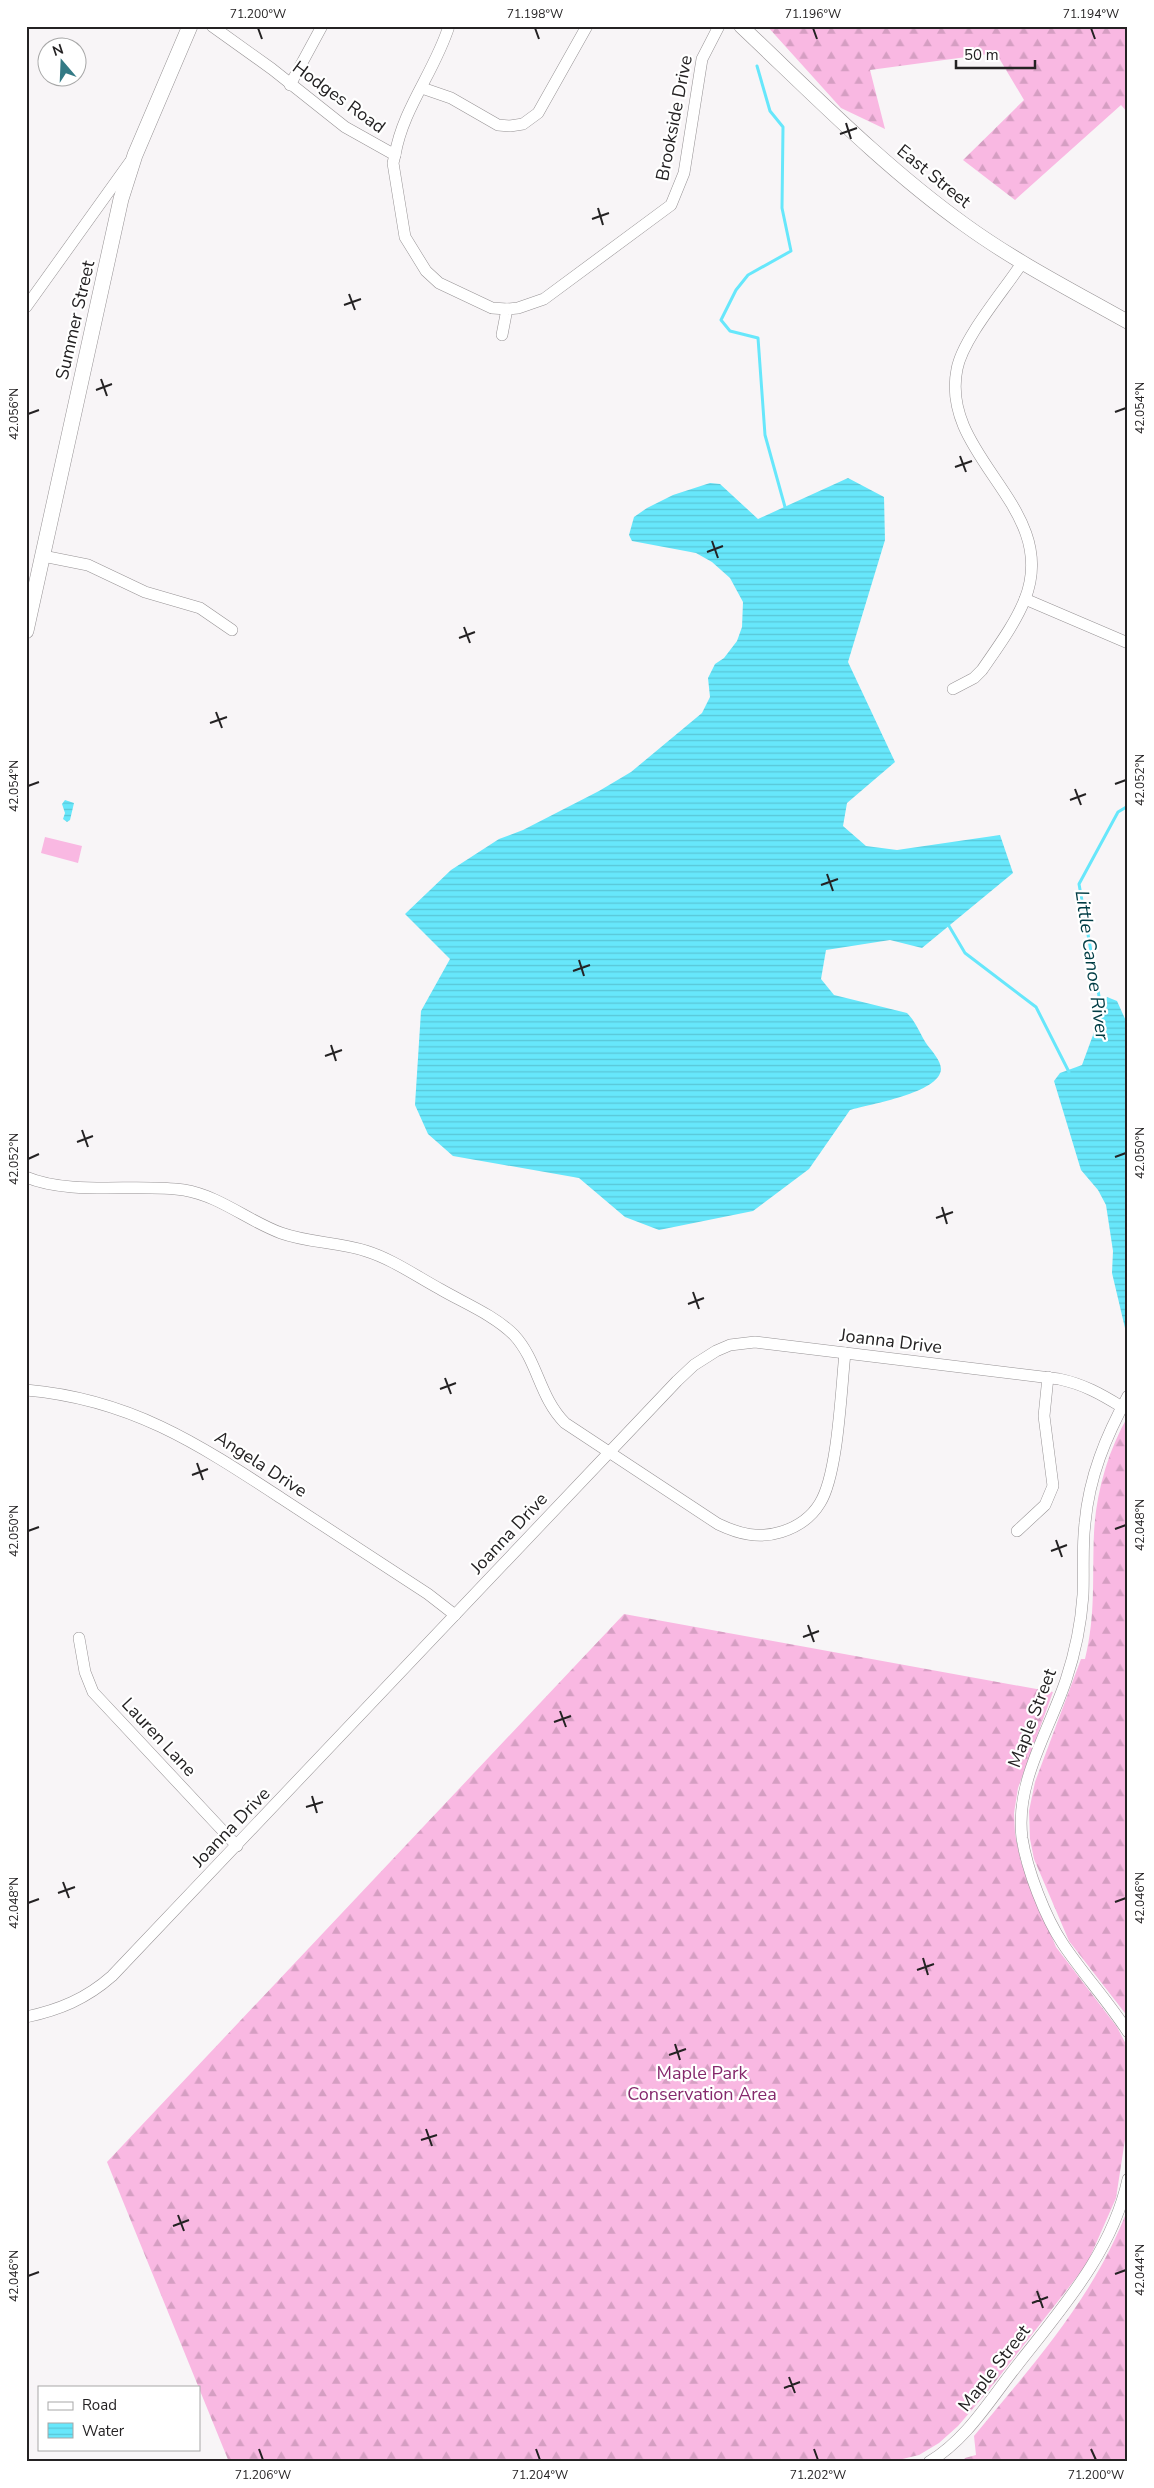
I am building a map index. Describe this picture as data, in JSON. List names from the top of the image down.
{
  "streets": {
    "main road": ["Summer Street"],
    "street": [
      "Hodges Road",
      "Brookside Drive",
      "East Street",
      "Joanna Drive",
      "Angela Drive",
      "Maple Street",
      "Lauren Lane"
    ]
  },
  "crossings": [
    ["Hodges Road", "Brookside Drive"],
    ["Joanna Drive", "Angela Drive"],
    ["Joanna Drive", "Maple Street"],
    ["Joanna Drive", "Lauren Lane"]
  ],
  "water": ["Little Canoe River"],
  "parks": ["Maple Park Conservation Area"],
  "legend": ["Road", "Water"],
  "scale_bar": "50 m",
  "north": "top",
  "coordinates": [
    "71.200°W",
    "71.198°W",
    "71.196°W",
    "71.194°W",
    "42.054°N",
    "42.056°N",
    "42.052°N",
    "42.050°N",
    "42.048°N",
    "42.046°N",
    "42.044°N",
    "71.206°W",
    "71.204°W",
    "71.202°W"
  ]
}
